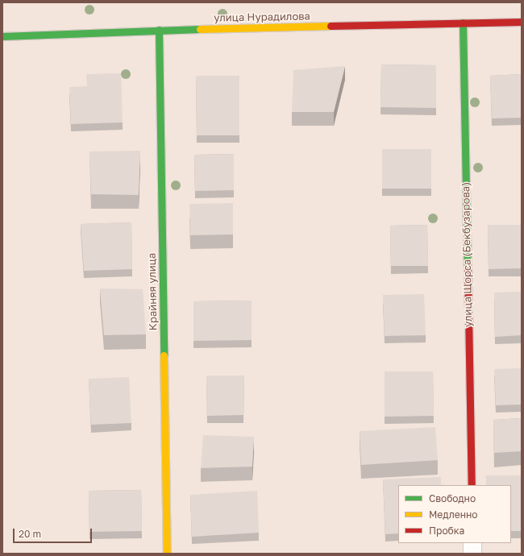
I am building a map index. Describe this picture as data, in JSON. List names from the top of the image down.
{
  "streets": {
    "street": ["улица Нурадилова", "улица Щорса (Бекбузарова)", "Крайняя улица"]
  },
  "crossings": [
    ["улица Нурадилова", "улица Щорса (Бекбузарова)"],
    ["улица Нурадилова", "Крайняя улица"]
  ],
  "legend": ["Свободно", "Медленно", "Пробка"],
  "scale_bar": "20 m"
}
